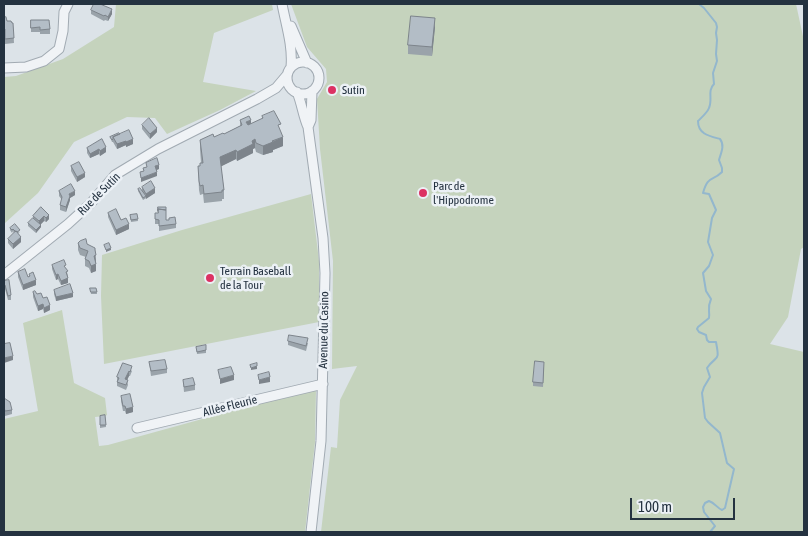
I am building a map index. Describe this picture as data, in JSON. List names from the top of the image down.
{
  "streets": {
    "street": ["Rue de Sutin", "Avenue du Casino", "Allée Fleurie"]
  },
  "crossings": [
    ["Avenue du Casino", "Allée Fleurie"]
  ],
  "places": ["Sutin", "Parc de l'Hippodrome", "Terrain Baseball de la Tour"],
  "scale_bar": "100 m"
}
